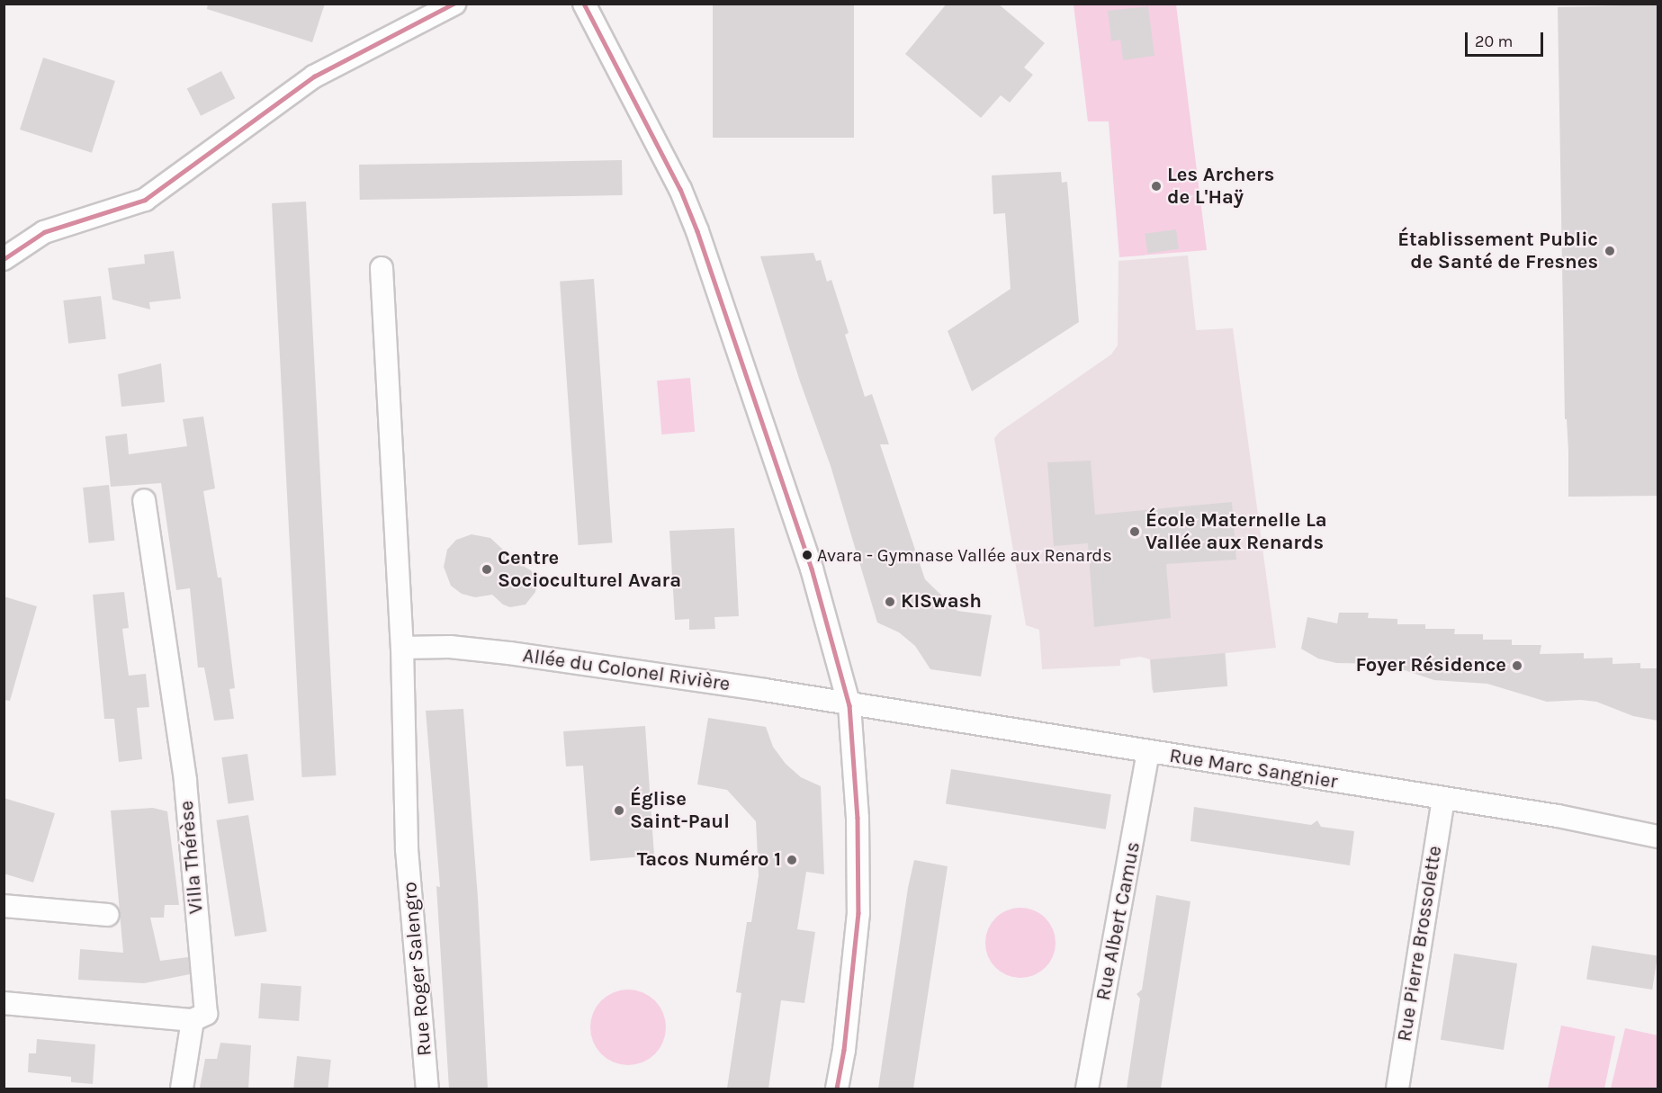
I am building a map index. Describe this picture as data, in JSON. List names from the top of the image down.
{
  "streets": {
    "street": [
      "Allée du Colonel Rivière",
      "Rue Marc Sangnier",
      "Villa Thérèse",
      "Rue Albert Camus",
      "Rue Pierre Brossolette",
      "Rue Roger Salengro"
    ]
  },
  "crossings": [
    ["Allée du Colonel Rivière", "Rue Marc Sangnier"],
    ["Allée du Colonel Rivière", "Rue Roger Salengro"],
    ["Rue Marc Sangnier", "Rue Albert Camus"],
    ["Rue Marc Sangnier", "Rue Pierre Brossolette"]
  ],
  "places": [
    "Les Archers de L'Haÿ",
    "Établissement Public de Santé de Fresnes",
    "École Maternelle La Vallée aux Renards",
    "Avara - Gymnase Vallée aux Renards",
    "Centre Socioculturel Avara",
    "KISwash",
    "Foyer Résidence",
    "Église Saint-Paul",
    "Tacos Numéro 1"
  ],
  "scale_bar": "20 m"
}
